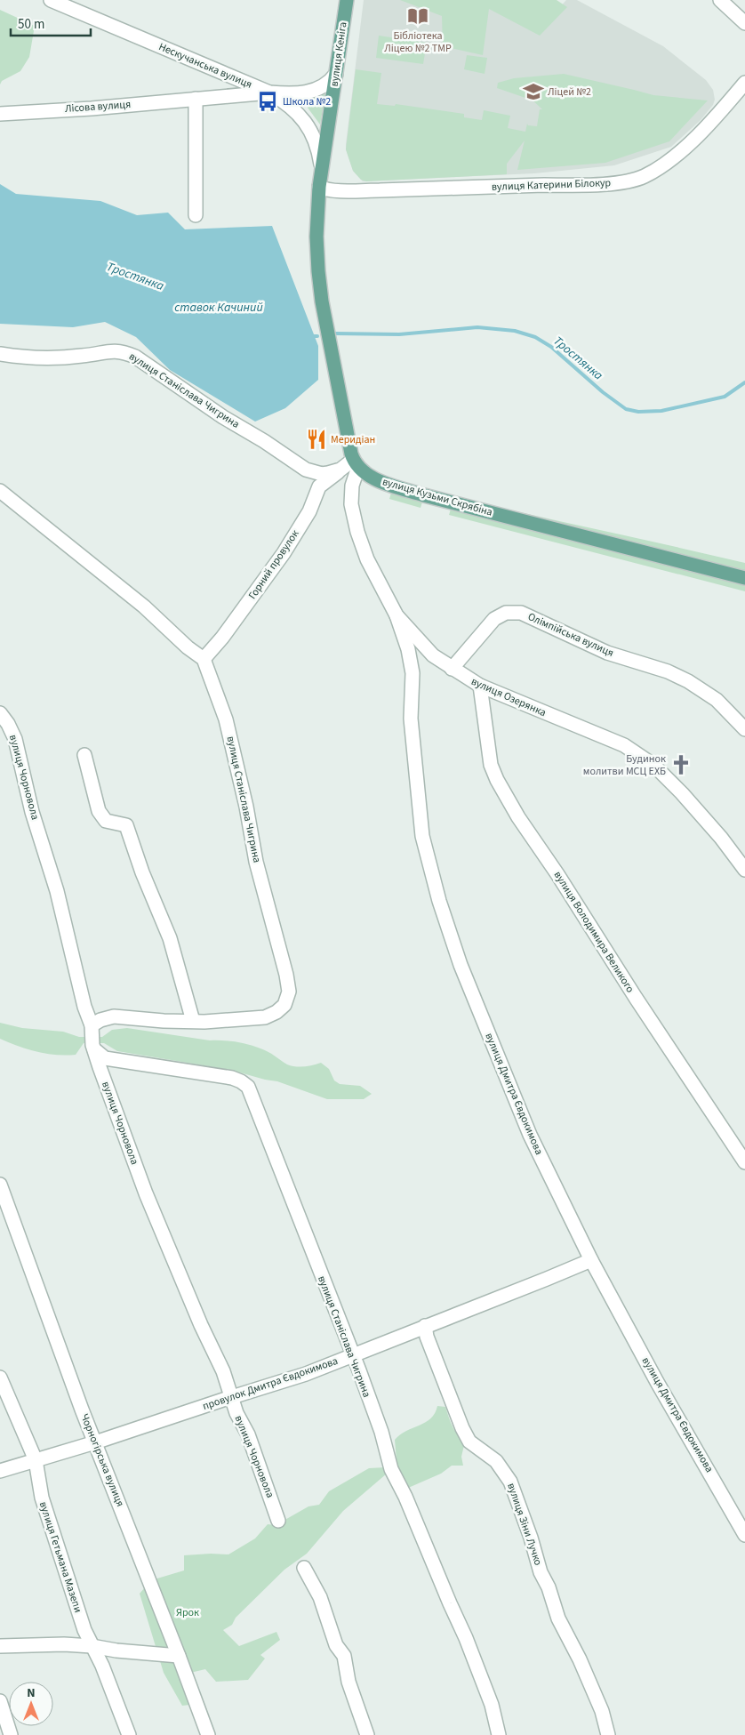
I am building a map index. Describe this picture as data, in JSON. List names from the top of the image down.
{
  "streets": {
    "main road": ["вулиця Кеніга", "вулиця Кузьми Скрябіна"],
    "street": [
      "Нескучанська вулиця",
      "Лісова вулиця",
      "вулиця Катерини Білокур",
      "вулиця Станіслава Чигрина",
      "Горний провулок",
      "Олімпійська вулиця",
      "вулиця Озерянка",
      "вулиця Чорновола",
      "вулиця Володимира Великого",
      "вулиця Дмитра Євдокимова",
      "провулок Дмитра Євдокимова",
      "Чорногірська вулиця",
      "вулиця Зіни Лучко",
      "вулиця Гетьмана Мазепи"
    ]
  },
  "crossings": [
    ["вулиця Кеніга", "Нескучанська вулиця"],
    ["вулиця Кеніга", "вулиця Катерини Білокур"],
    ["Нескучанська вулиця", "Лісова вулиця"],
    ["вулиця Станіслава Чигрина", "вулиця Кузьми Скрябіна"],
    ["вулиця Станіслава Чигрина", "Горний провулок"],
    ["вулиця Станіслава Чигрина", "вулиця Озерянка"],
    ["вулиця Станіслава Чигрина", "вулиця Чорновола"],
    ["вулиця Станіслава Чигрина", "провулок Дмитра Євдокимова"],
    ["вулиця Кузьми Скрябіна", "вулиця Озерянка"],
    ["Олімпійська вулиця", "вулиця Озерянка"],
    ["вулиця Озерянка", "вулиця Володимира Великого"],
    ["вулиця Озерянка", "вулиця Дмитра Євдокимова"],
    ["вулиця Чорновола", "провулок Дмитра Євдокимова"],
    ["вулиця Дмитра Євдокимова", "провулок Дмитра Євдокимова"],
    ["провулок Дмитра Євдокимова", "Чорногірська вулиця"],
    ["провулок Дмитра Євдокимова", "вулиця Зіни Лучко"],
    ["провулок Дмитра Євдокимова", "вулиця Гетьмана Мазепи"]
  ],
  "water": ["Тростянка", "ставок Качиний"],
  "parks": ["Ярок"],
  "places": {
    "library": ["Бібліотека Ліцею №2 ТМР"],
    "school or university": ["Ліцей №2"],
    "bus stop": ["Школа №2"],
    "restaurant": ["Меридіан"],
    "church": ["Будинок молитви МСЦ ЕХБ"]
  },
  "scale_bar": "50 m",
  "north": "top"
}
